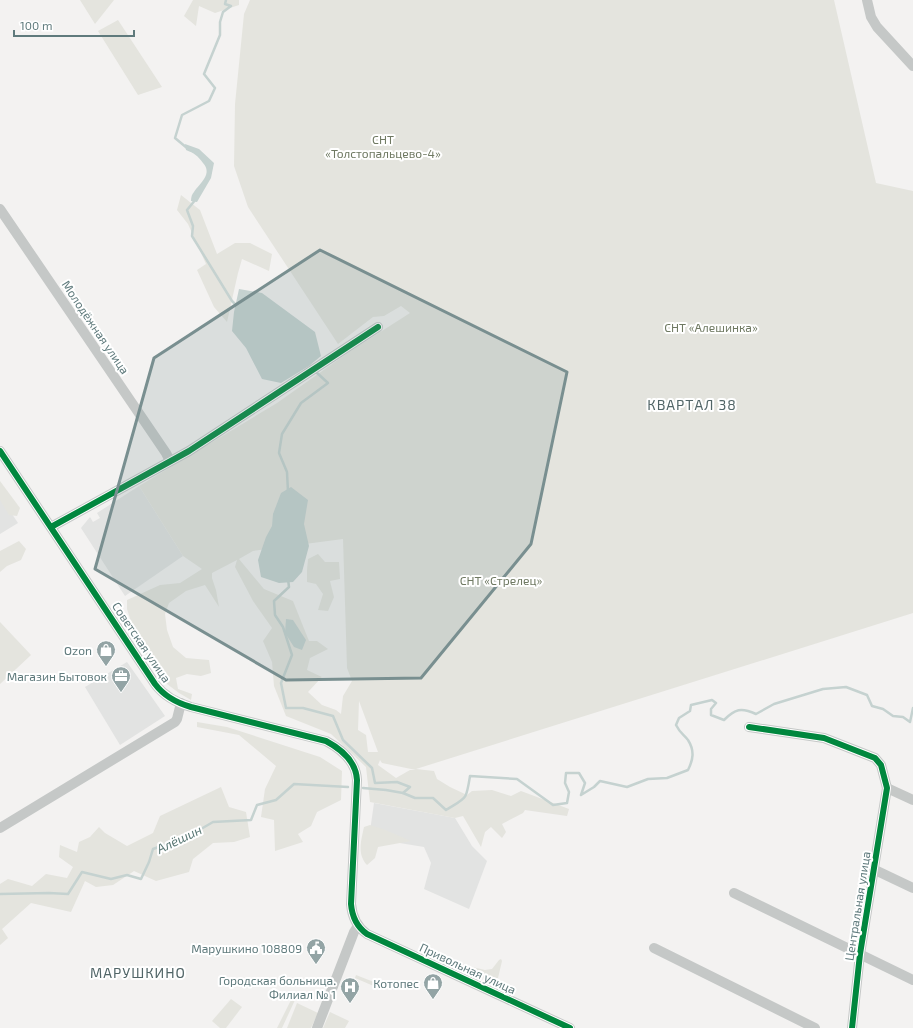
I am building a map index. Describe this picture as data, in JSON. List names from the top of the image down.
{
  "streets": {
    "street": [
      "Молодёжная улица",
      "Советская улица",
      "Центральная улица",
      "Привольная улица"
    ]
  },
  "crossings": [
    ["Советская улица", "Привольная улица"]
  ],
  "districts": ["КВАРТАЛ 38", "МАРУШКИНО"],
  "water": ["Алёшин"],
  "parks": ["СНТ «Толстопальцево-4»", "СНТ «Алешинка»", "СНТ «Стрелец»"],
  "places": {
    "shop": ["Ozon", "Котопес"],
    "office": ["Магазин Бытовок"],
    "public building": ["Марушкино 108809"],
    "hospital": ["Городская больница. Филиал № 1"]
  },
  "scale_bar": "100 m"
}
